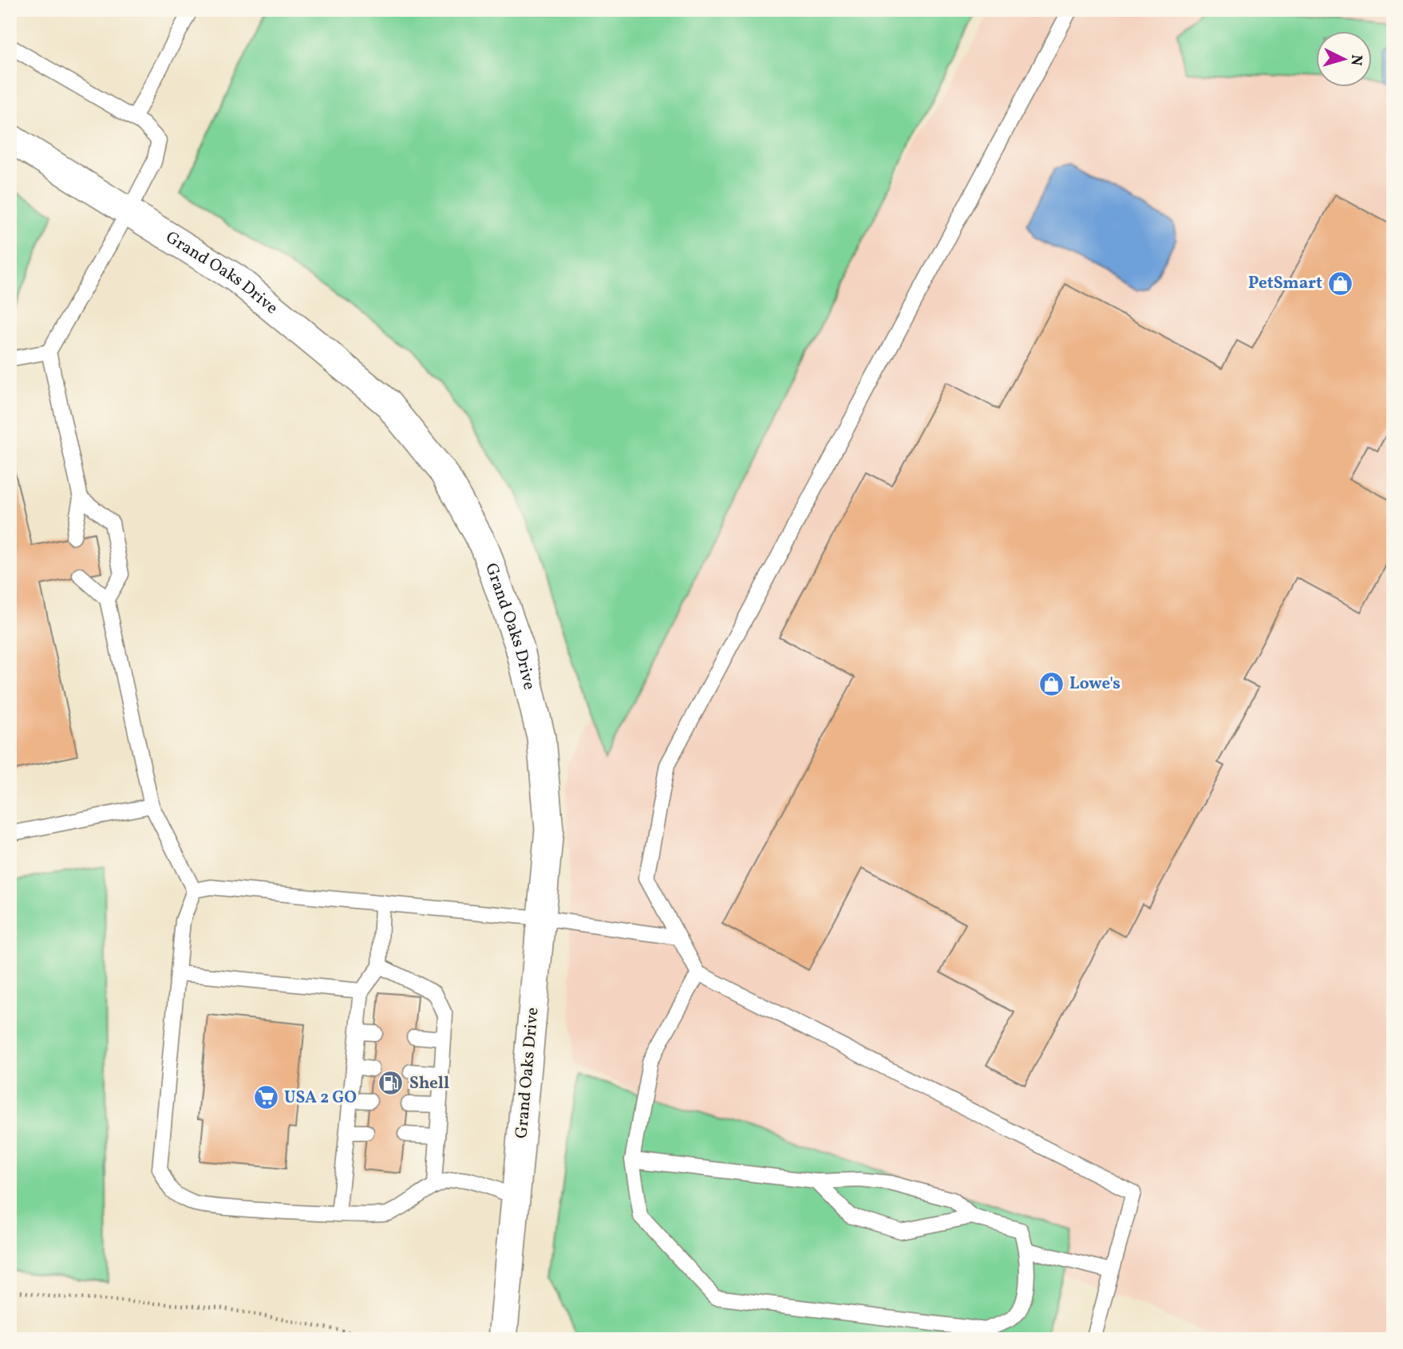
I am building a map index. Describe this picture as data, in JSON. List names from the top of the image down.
{
  "streets": {
    "street": ["Grand Oaks Drive"]
  },
  "places": {
    "shop": ["PetSmart", "Lowe's"],
    "fuel station": ["Shell"],
    "supermarket": ["USA 2 GO"]
  },
  "north": "right"
}
